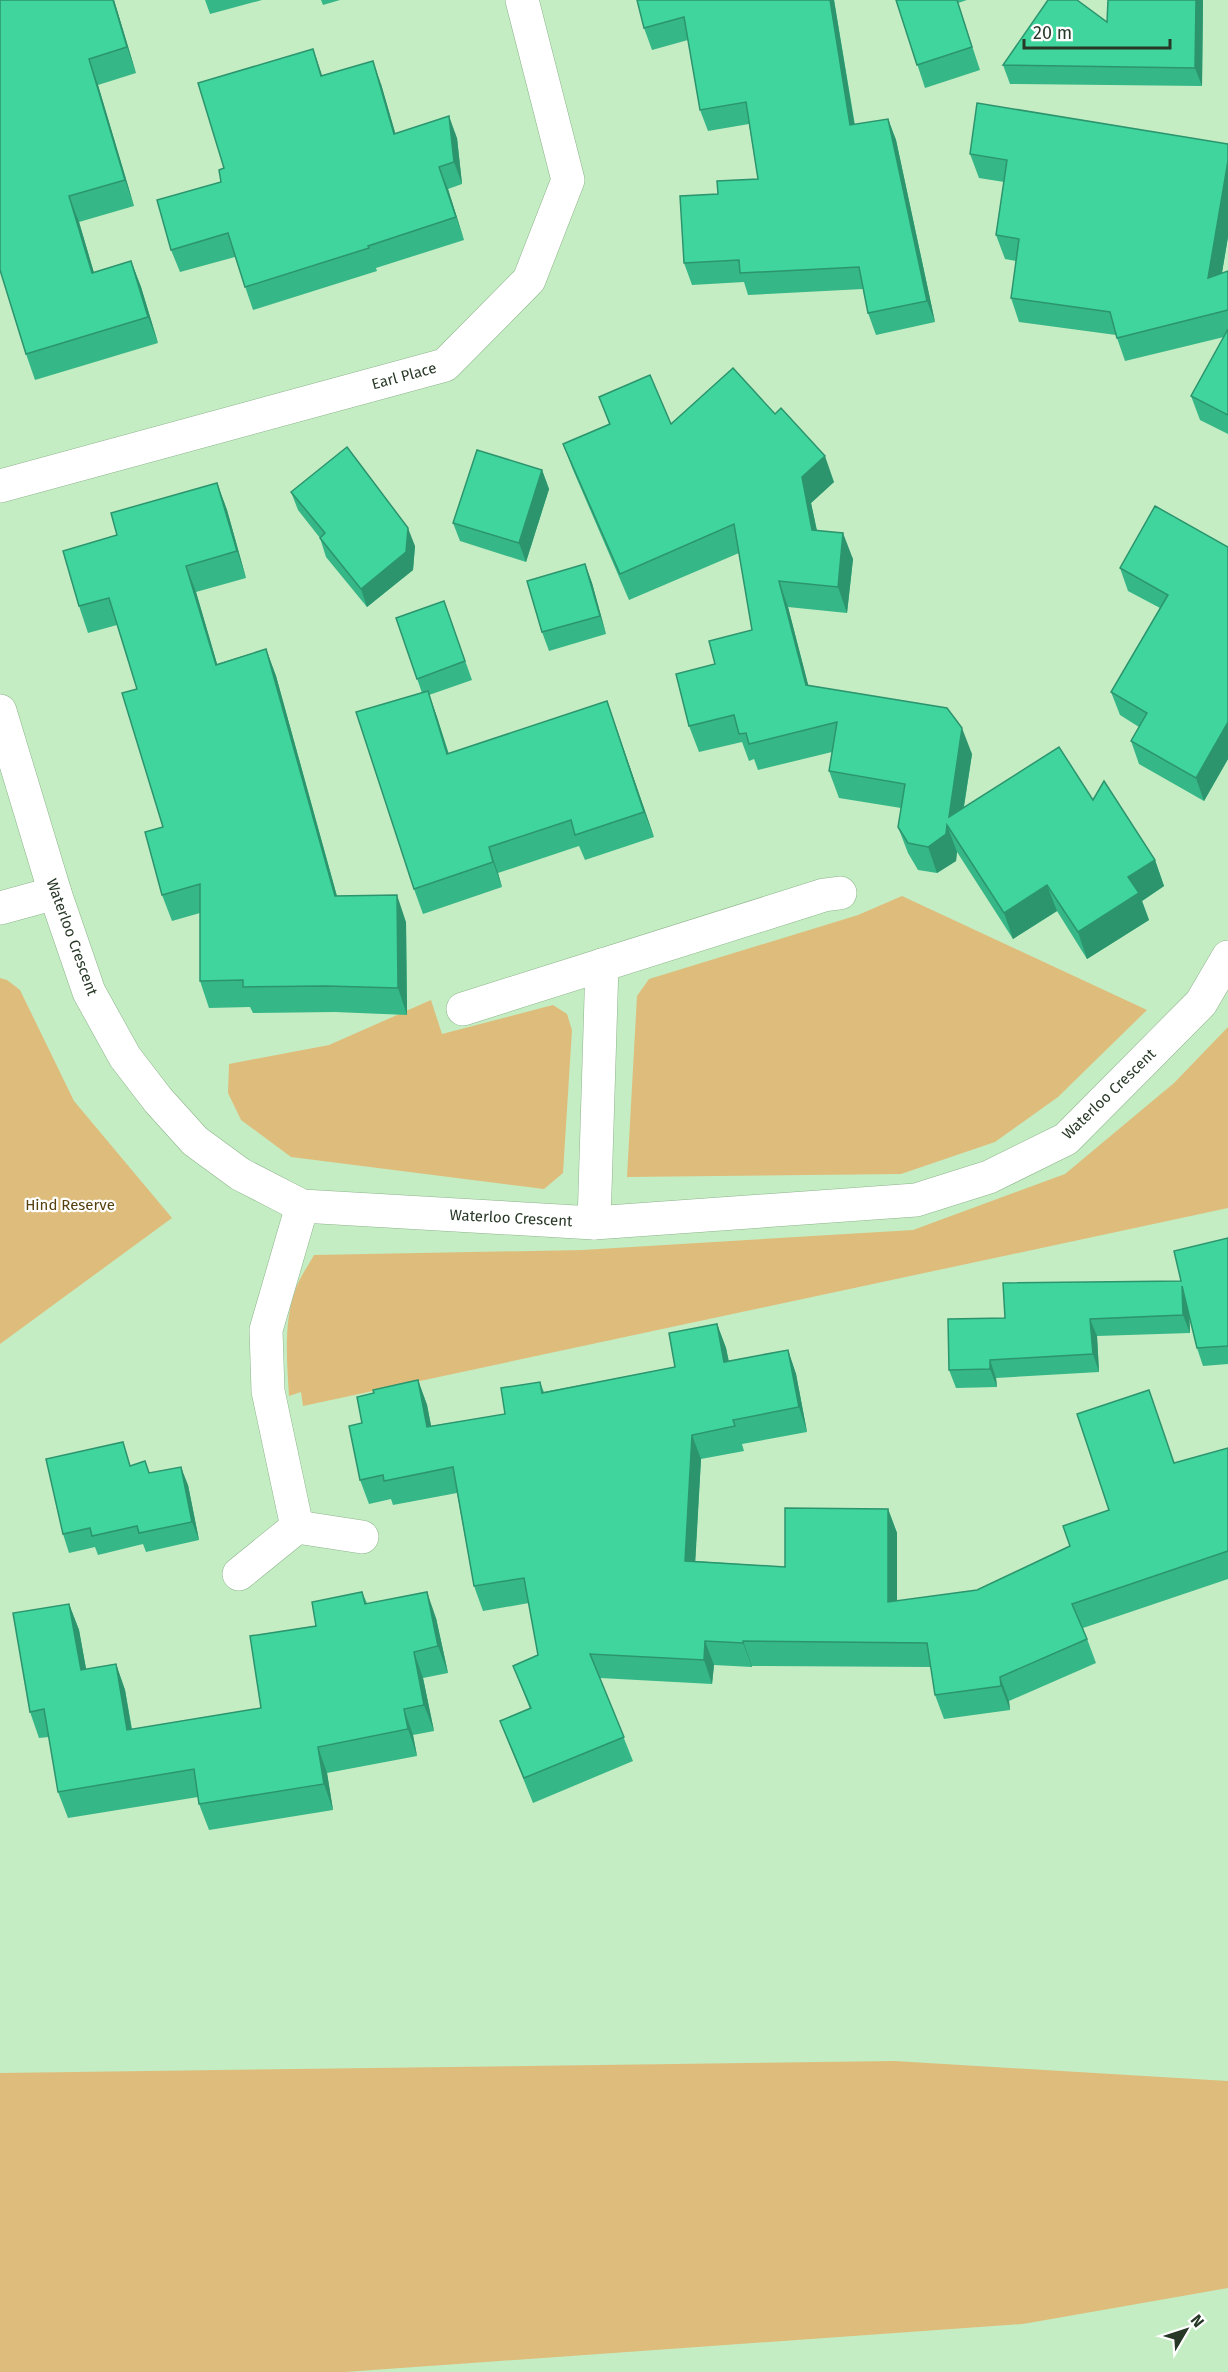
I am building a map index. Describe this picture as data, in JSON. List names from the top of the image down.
{
  "streets": {
    "street": ["Earl Place", "Waterloo Crescent"]
  },
  "parks": ["Hind Reserve"],
  "scale_bar": "20 m",
  "north": "top right"
}
